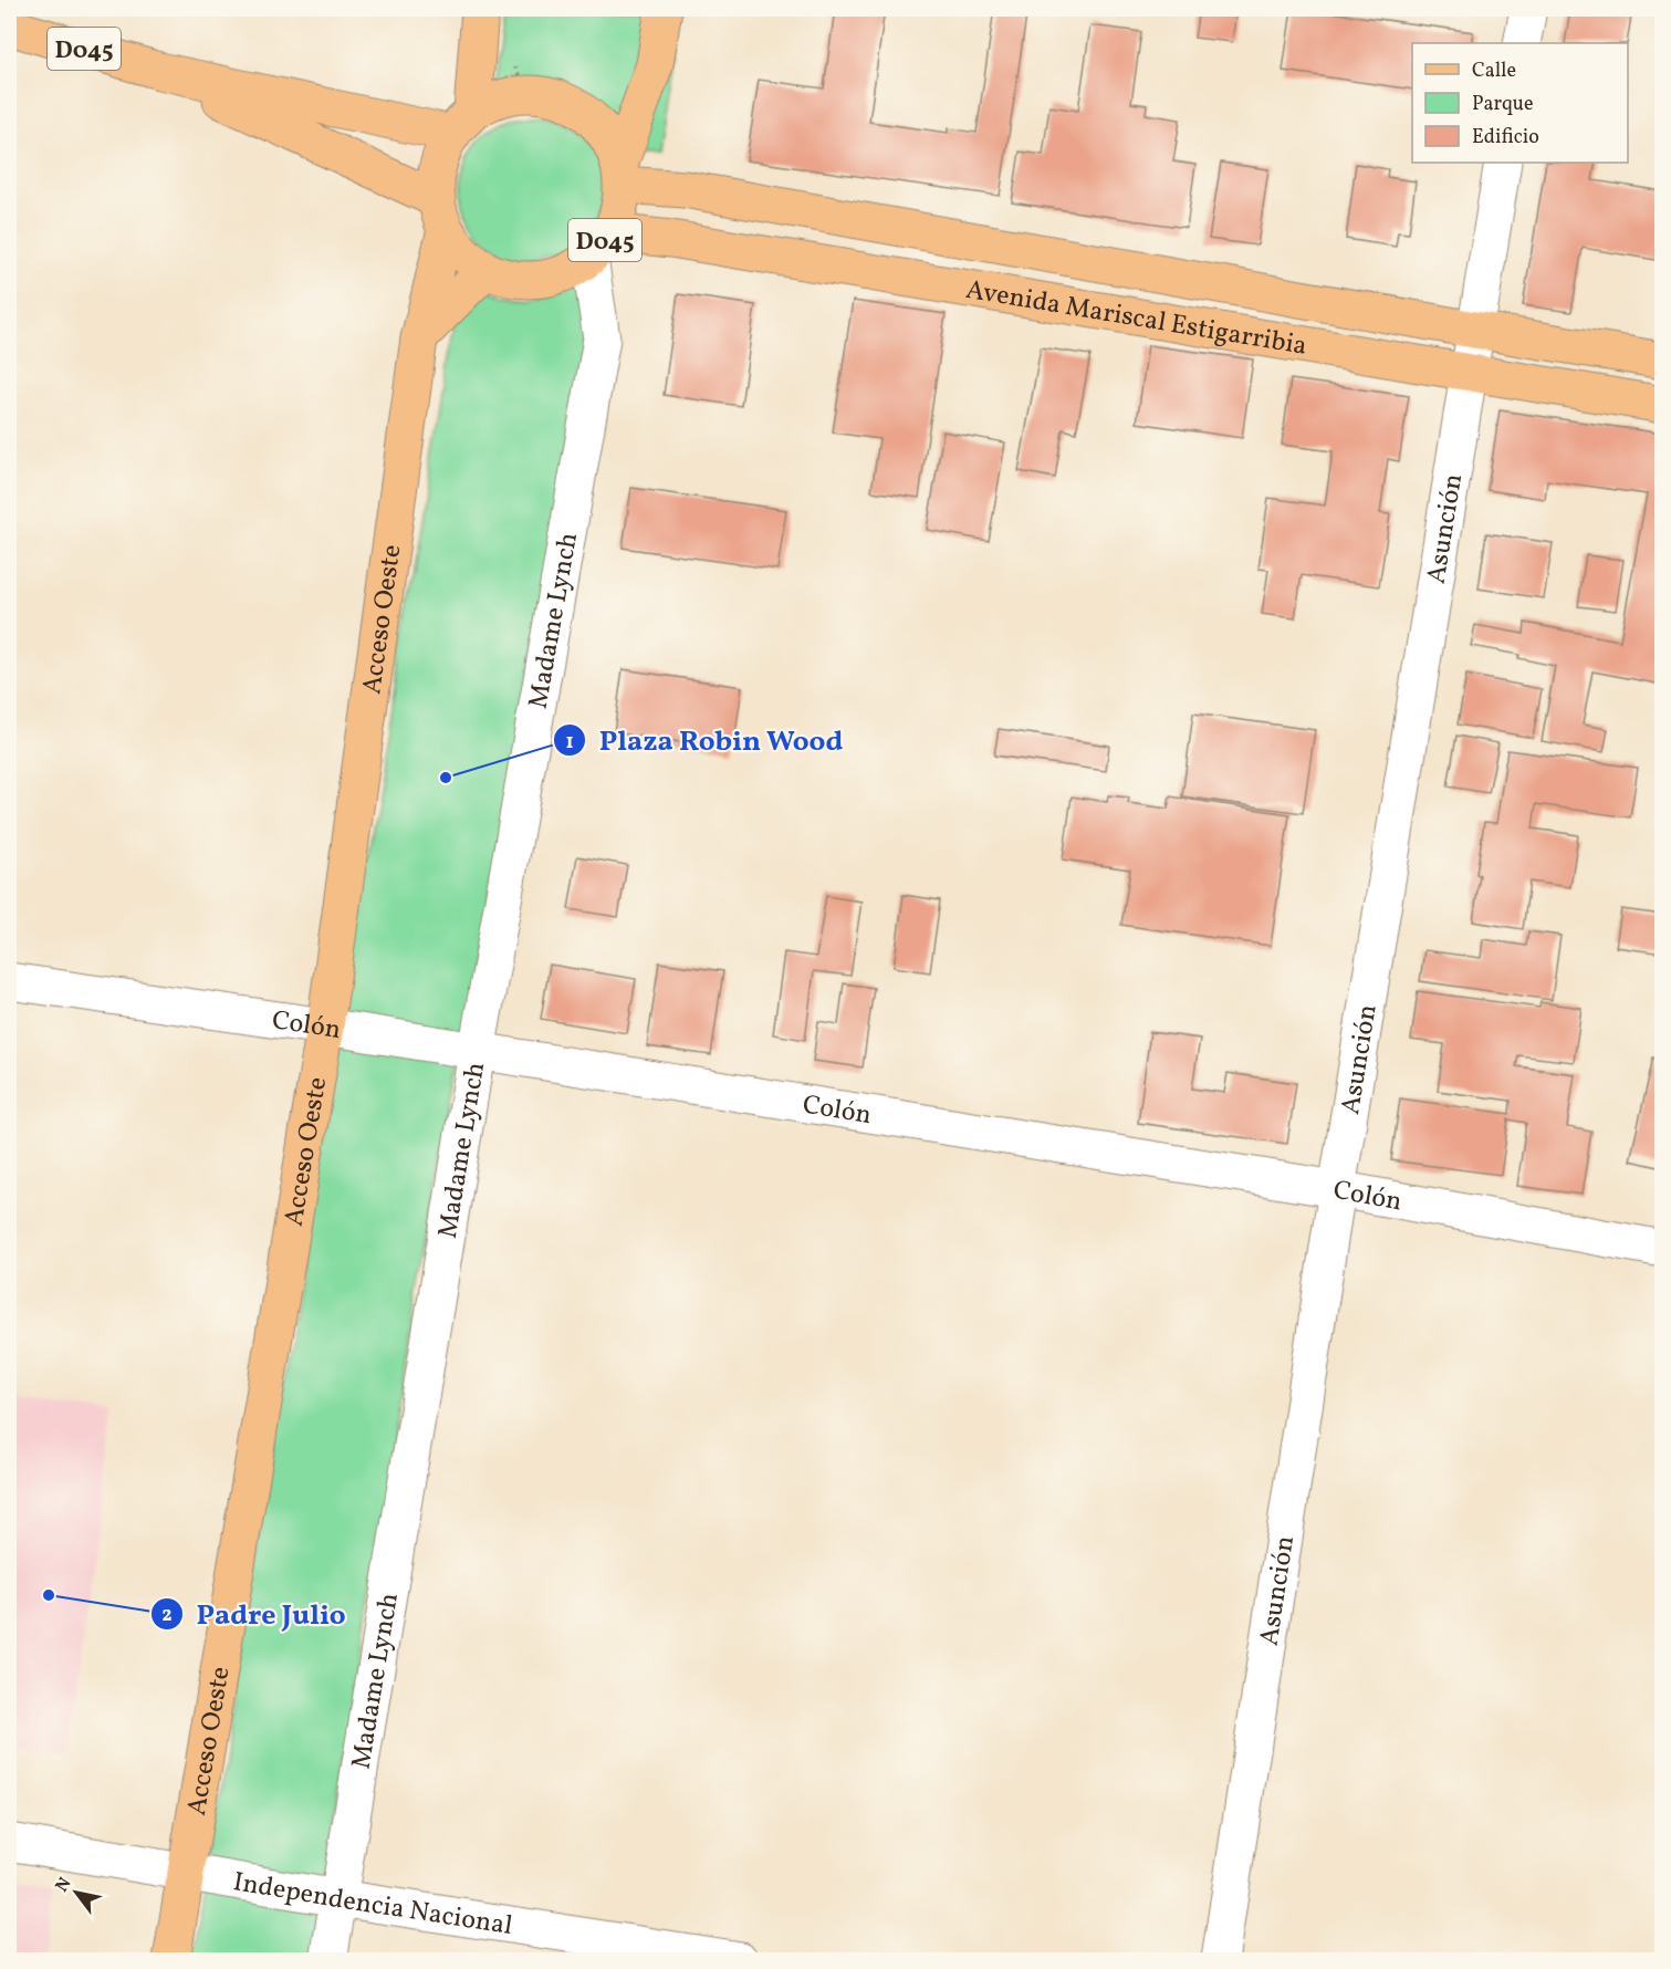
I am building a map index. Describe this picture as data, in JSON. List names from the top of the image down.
{
  "streets": {
    "main road": ["D045", "Avenida Mariscal Estigarribia", "Acceso Oeste"],
    "street": [
      "Asunción",
      "Madame Lynch",
      "Colón",
      "Independencia Nacional"
    ]
  },
  "crossings": [
    ["D045", "Avenida Mariscal Estigarribia"],
    ["D045", "Acceso Oeste"],
    ["D045", "Madame Lynch"],
    ["Avenida Mariscal Estigarribia", "Asunción"],
    ["Avenida Mariscal Estigarribia", "Acceso Oeste"],
    ["Avenida Mariscal Estigarribia", "Madame Lynch"],
    ["Asunción", "Colón"],
    ["Acceso Oeste", "Madame Lynch"],
    ["Acceso Oeste", "Colón"],
    ["Acceso Oeste", "Independencia Nacional"],
    ["Madame Lynch", "Colón"],
    ["Madame Lynch", "Independencia Nacional"]
  ],
  "places": ["Plaza Robin Wood", "Padre Julio"],
  "legend": ["Calle", "Parque", "Edificio"],
  "north": "top left"
}
